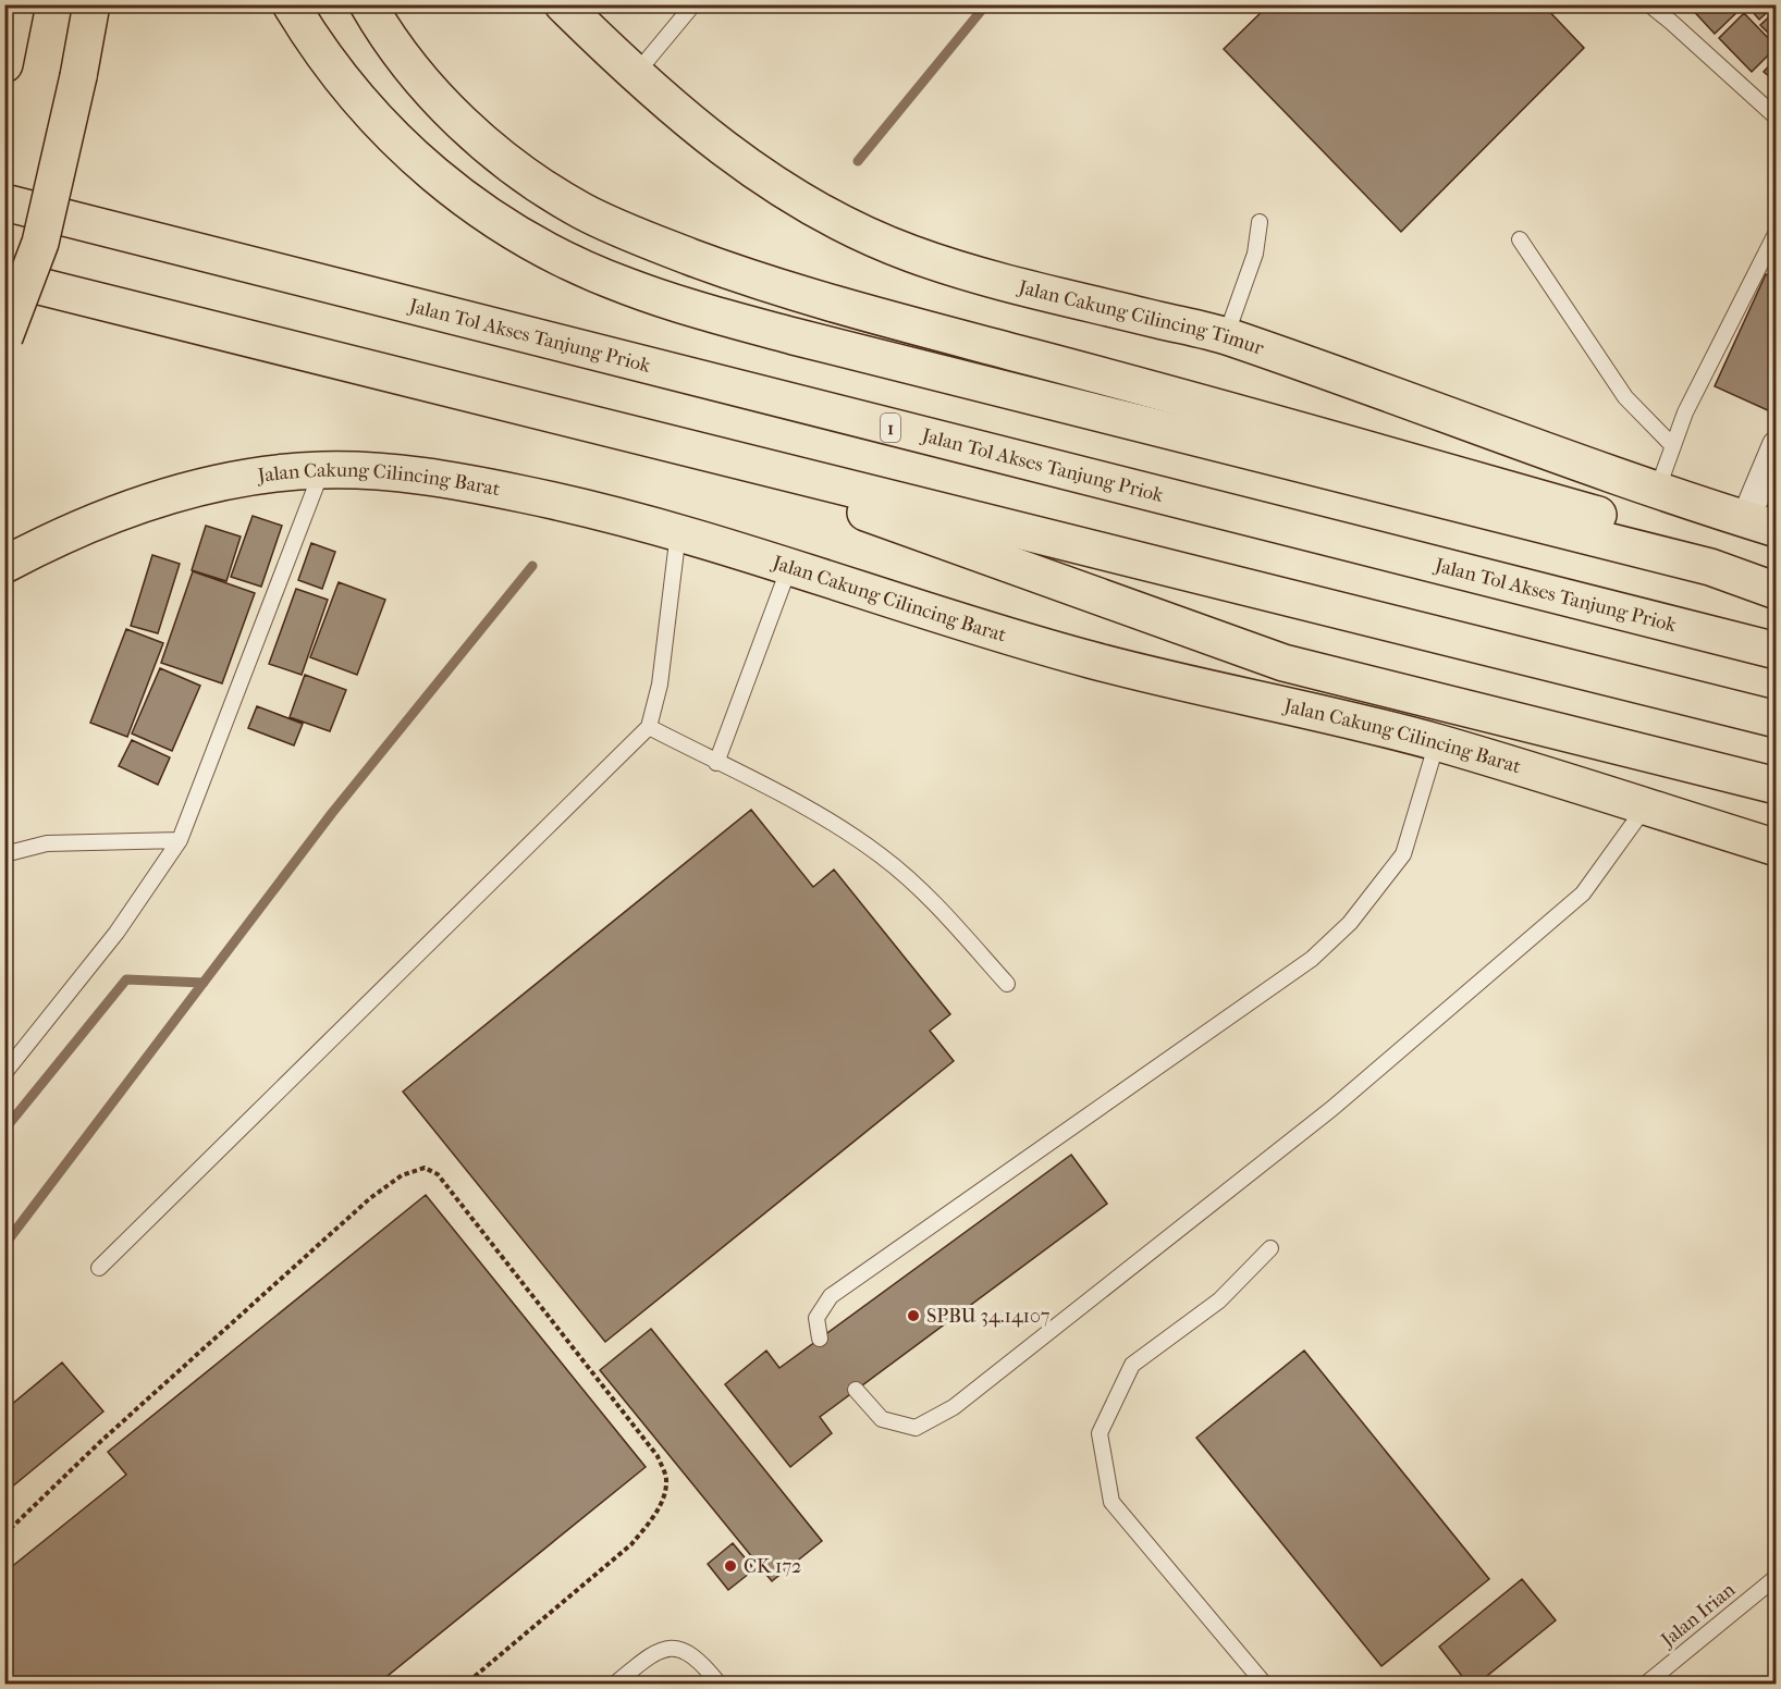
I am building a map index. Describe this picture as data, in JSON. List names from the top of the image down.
{
  "streets": {
    "highway": [
      "Jalan Cakung Cilincing Timur",
      "Jalan Tol Akses Tanjung Priok",
      "1",
      "Jalan Cakung Cilincing Barat"
    ],
    "lane": ["Jalan Irian"]
  },
  "places": ["SPBU 34.14107", "CK 172"]
}
